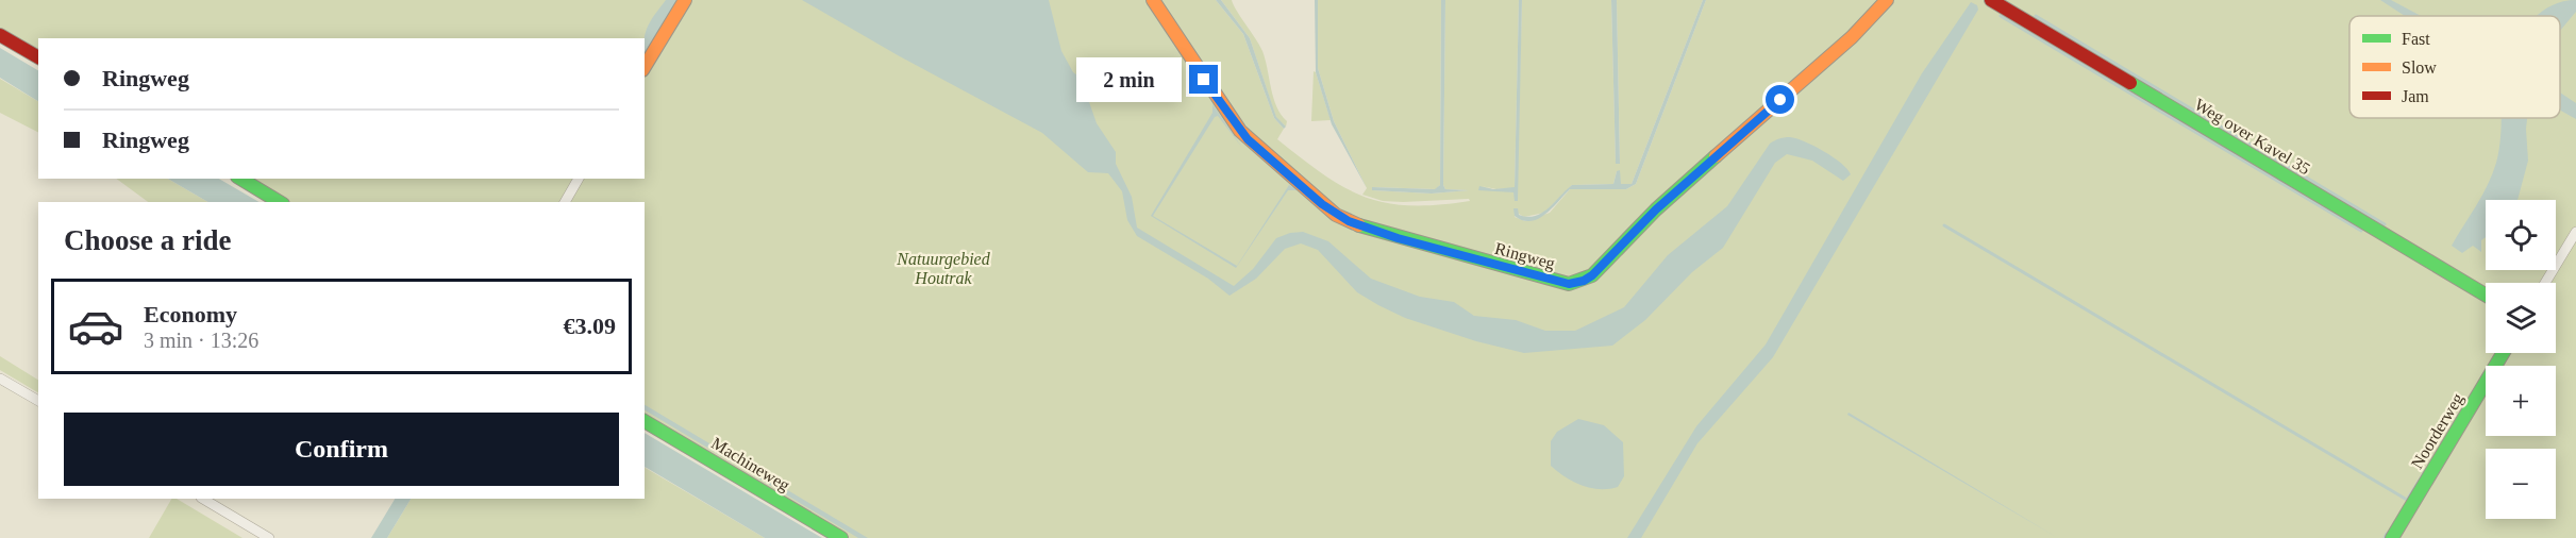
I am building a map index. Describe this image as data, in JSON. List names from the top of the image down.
{
  "streets": {
    "street": [
      "Weg over Kavel 35",
      "Ringweg",
      "Noorderweg",
      "Machineweg"
    ]
  },
  "parks": ["Natuurgebied Houtrak"],
  "legend": ["Fast", "Slow", "Jam"],
  "page": {
    "banner": ["Ringweg", "Ringweg"],
    "bubble": "2 min",
    "map_buttons": ["+", "−"],
    "heading": "Choose a ride",
    "list": [
      {
        "name": "Economy",
        "note": "3 min · 13:26",
        "value": "€3.09"
      }
    ],
    "buttons": "Confirm"
  }
}
